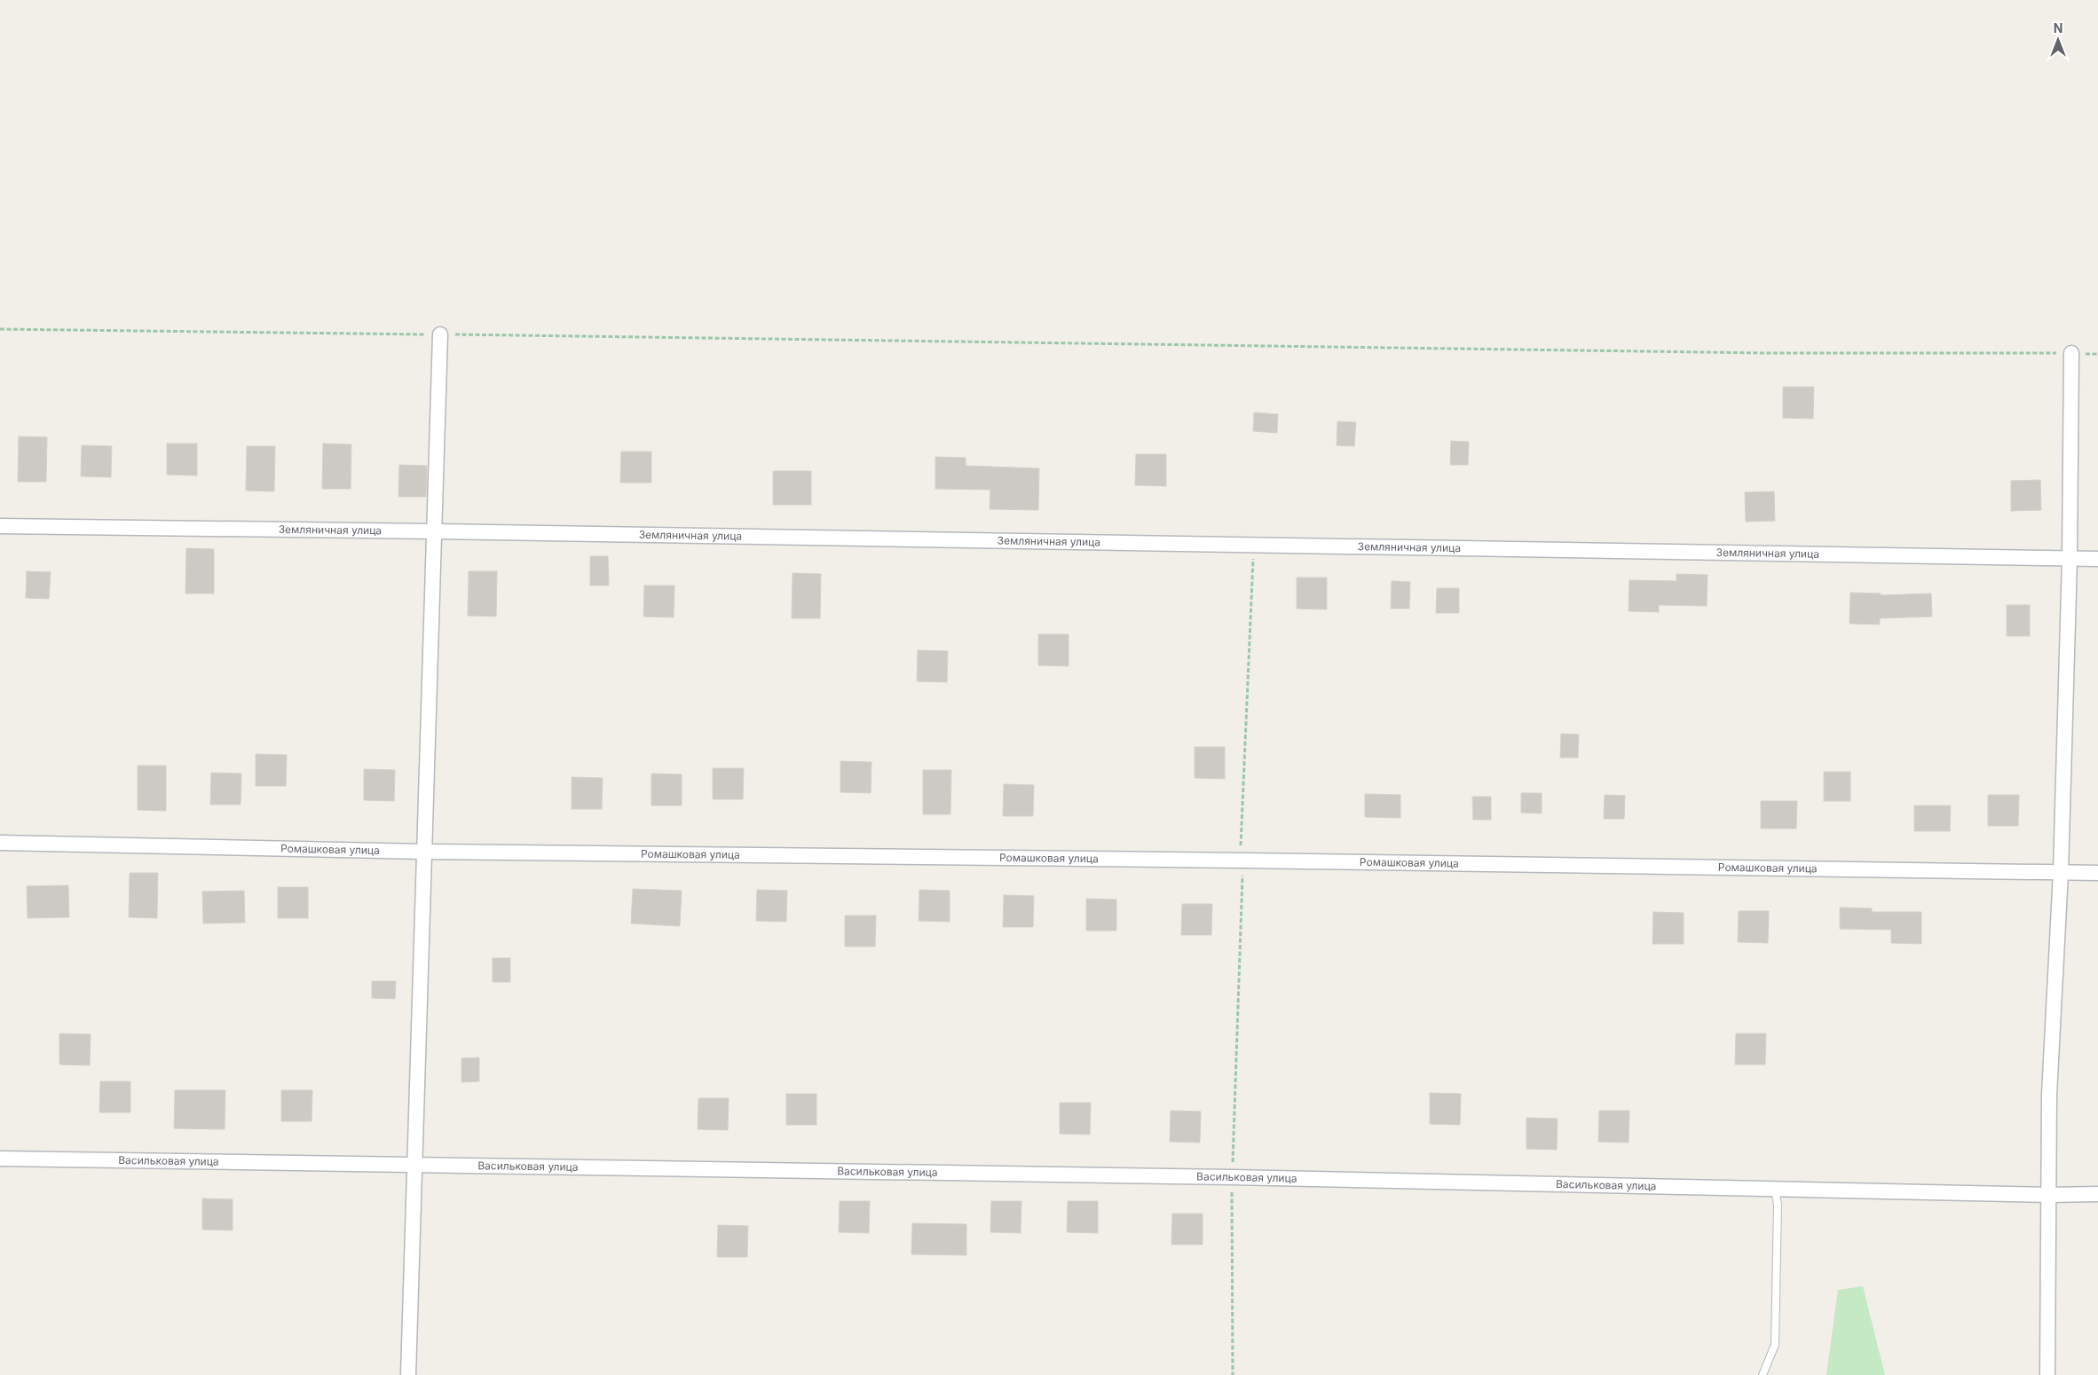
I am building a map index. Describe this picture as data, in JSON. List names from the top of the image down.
{
  "streets": {
    "street": ["Земляничная улица", "Ромашковая улица", "Васильковая улица"]
  },
  "north": "top"
}
